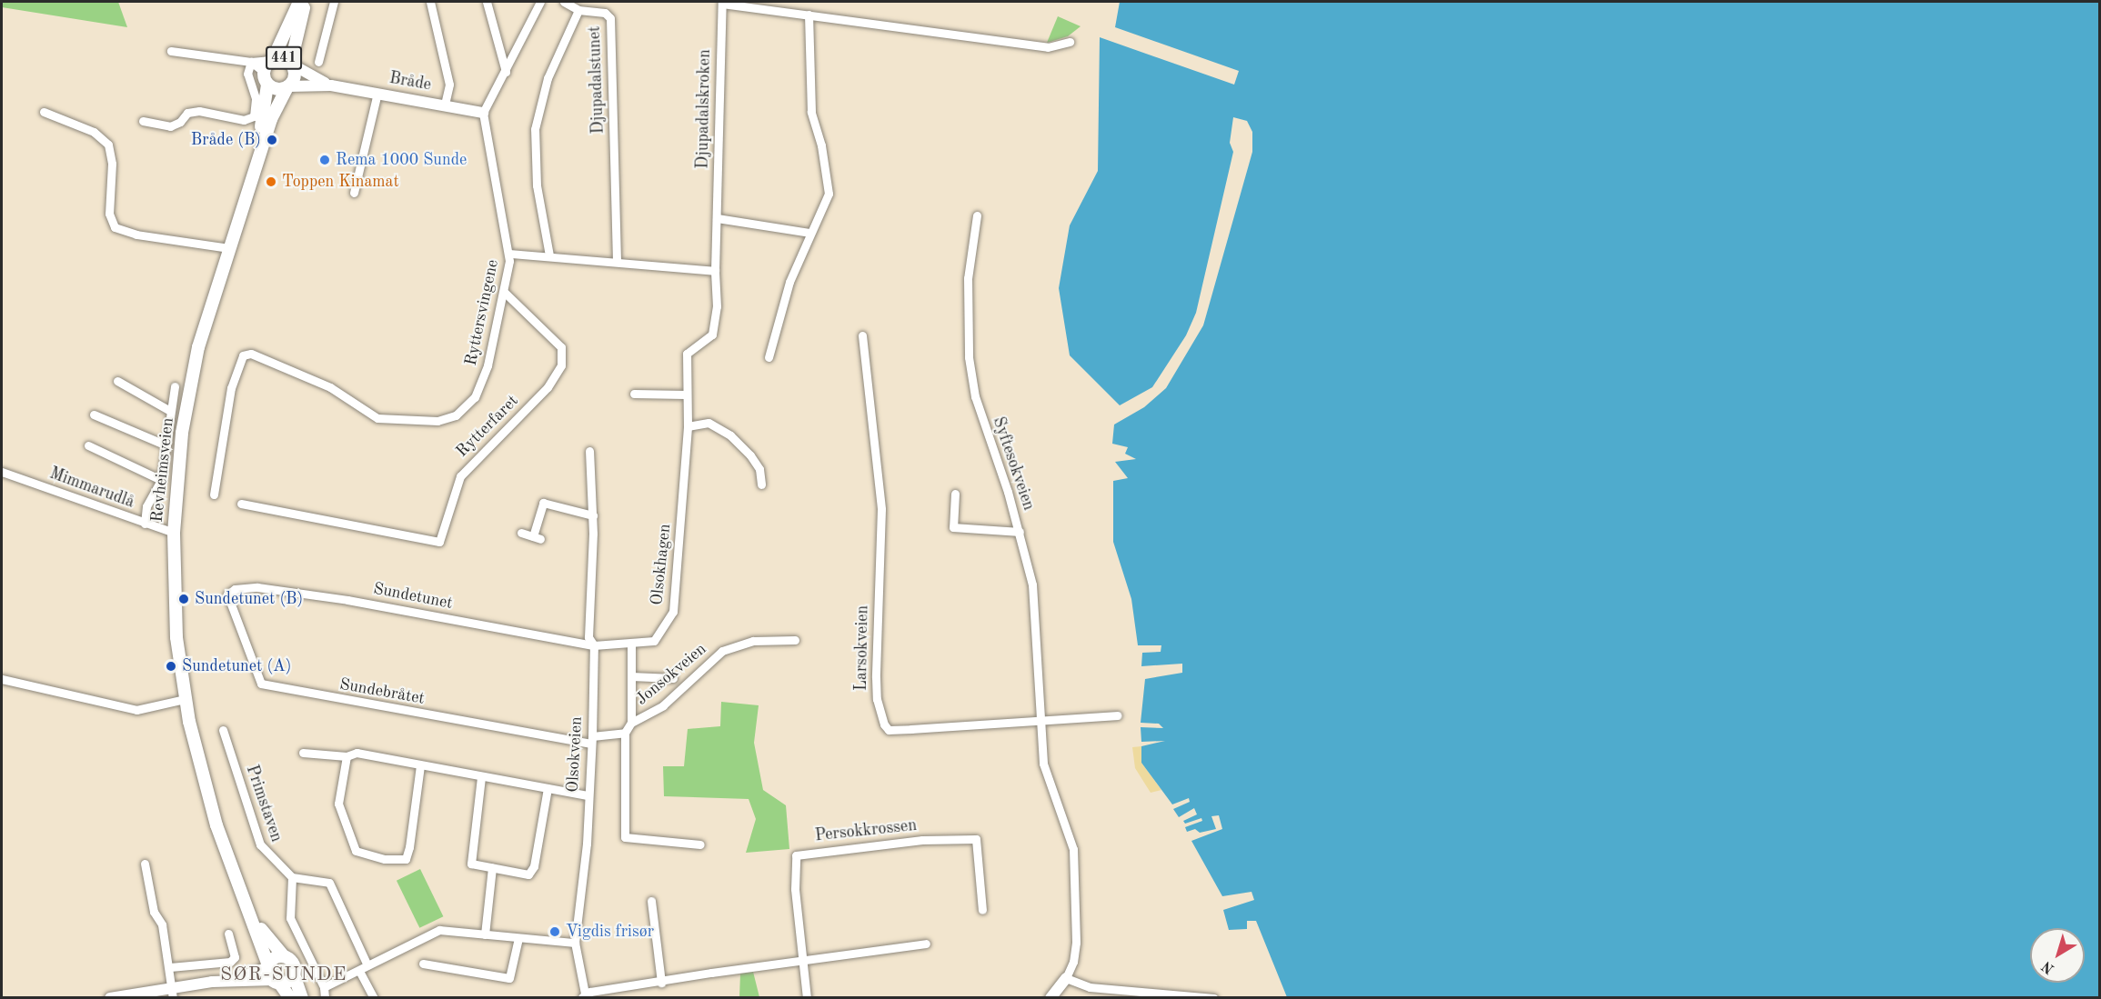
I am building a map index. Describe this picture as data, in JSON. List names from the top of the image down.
{
  "streets": {
    "main road": ["441", "Revheimsveien"],
    "street": [
      "Djupadalstunet",
      "Bråde",
      "Djupadalskroken",
      "Ryttersvingene",
      "Rytterfaret",
      "Syftesokveien",
      "Mimmarudlå",
      "Olsokhagen",
      "Sundetunet",
      "Larsokveien",
      "Jonsokveien",
      "Sundebråtet",
      "Olsokveien",
      "Primstaven",
      "Persokkrossen"
    ]
  },
  "crossings": [
    ["441", "Bråde"],
    ["441", "Revheimsveien"],
    ["Bråde", "Ryttersvingene"],
    ["Bråde", "Revheimsveien"],
    ["Djupadalskroken", "Olsokhagen"],
    ["Ryttersvingene", "Rytterfaret"],
    ["Syftesokveien", "Larsokveien"],
    ["Revheimsveien", "Mimmarudlå"],
    ["Olsokhagen", "Sundetunet"],
    ["Olsokhagen", "Jonsokveien"],
    ["Olsokhagen", "Olsokveien"],
    ["Sundetunet", "Sundebråtet"],
    ["Sundetunet", "Olsokveien"],
    ["Sundebråtet", "Olsokveien"],
    ["Olsokveien", "Persokkrossen"]
  ],
  "districts": ["SØR-SUNDE"],
  "places": [
    "Bråde (B)",
    "Rema 1000 Sunde",
    "Toppen Kinamat",
    "Sundetunet (B)",
    "Sundetunet (A)",
    "Vigdis frisør"
  ],
  "north": "bottom left"
}
